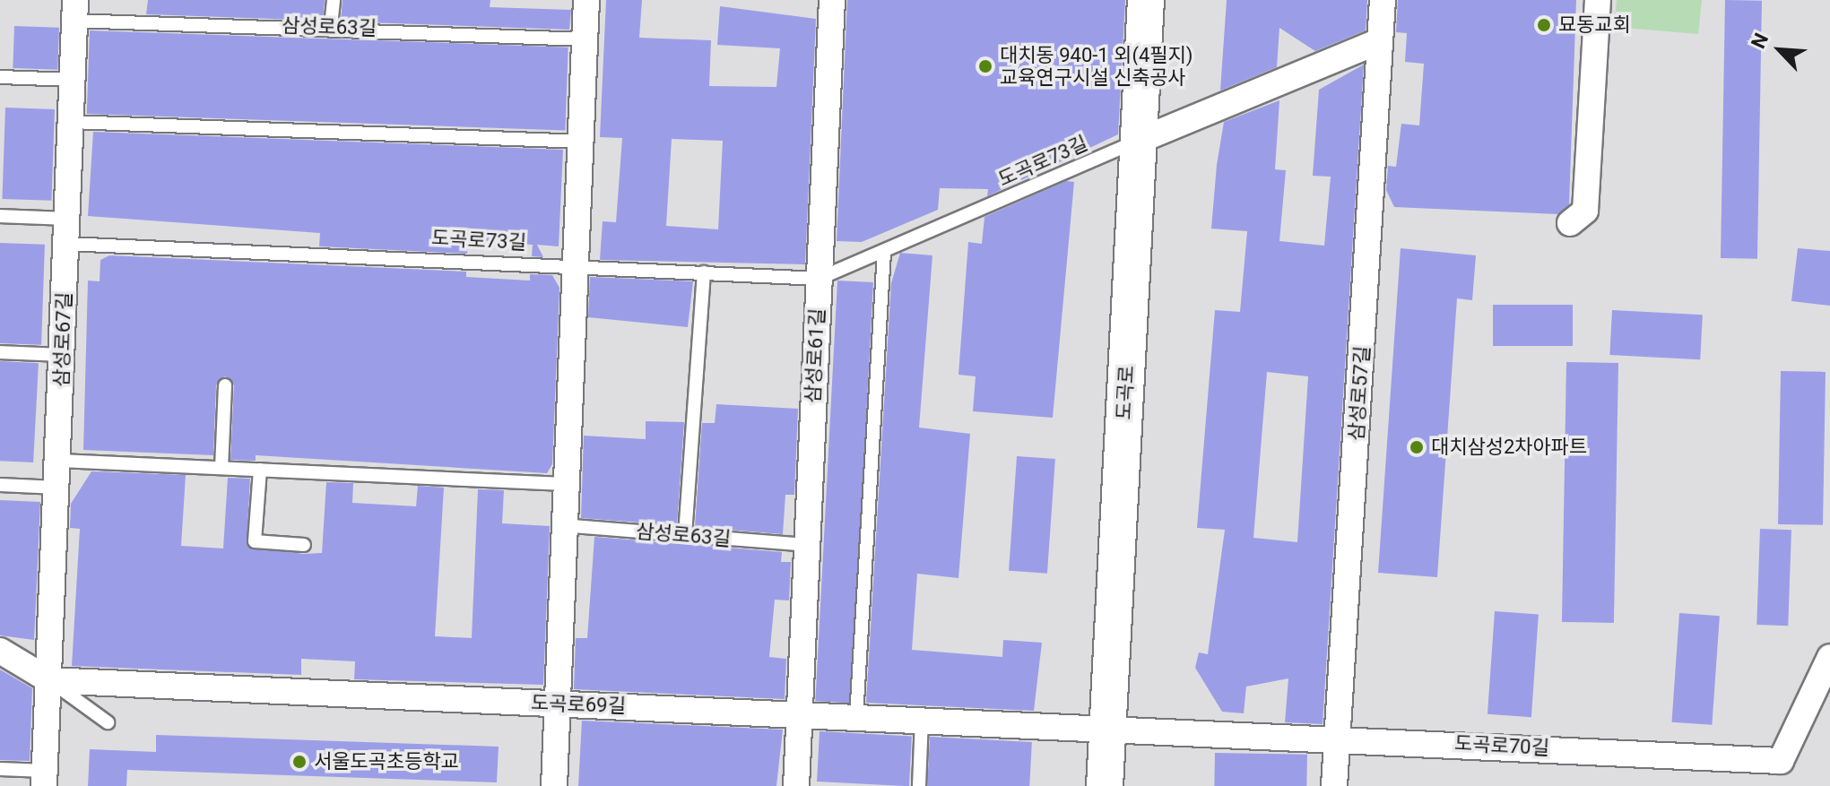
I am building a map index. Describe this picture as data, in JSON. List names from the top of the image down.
{
  "streets": {
    "main road": ["도곡로"],
    "street": [
      "삼성로67길",
      "삼성로61길",
      "삼성로57길",
      "도곡로69길",
      "도곡로70길"
    ],
    "lane": ["삼성로63길", "도곡로73길"]
  },
  "crossings": [
    ["삼성로63길", "삼성로67길"],
    ["삼성로63길", "삼성로61길"],
    ["도곡로73길", "삼성로67길"],
    ["도곡로73길", "삼성로61길"],
    ["도곡로73길", "도곡로"],
    ["삼성로67길", "도곡로69길"],
    ["삼성로61길", "도곡로69길"],
    ["도곡로", "도곡로69길"],
    ["도곡로", "도곡로70길"],
    ["삼성로57길", "도곡로70길"],
    ["도곡로69길", "도곡로70길"]
  ],
  "places": [
    "묘동교회",
    "대치동 940-1 외(4필지) 교육연구시설 신축공사",
    "대치삼성2차아파트",
    "서울도곡초등학교"
  ],
  "north": "top left"
}
